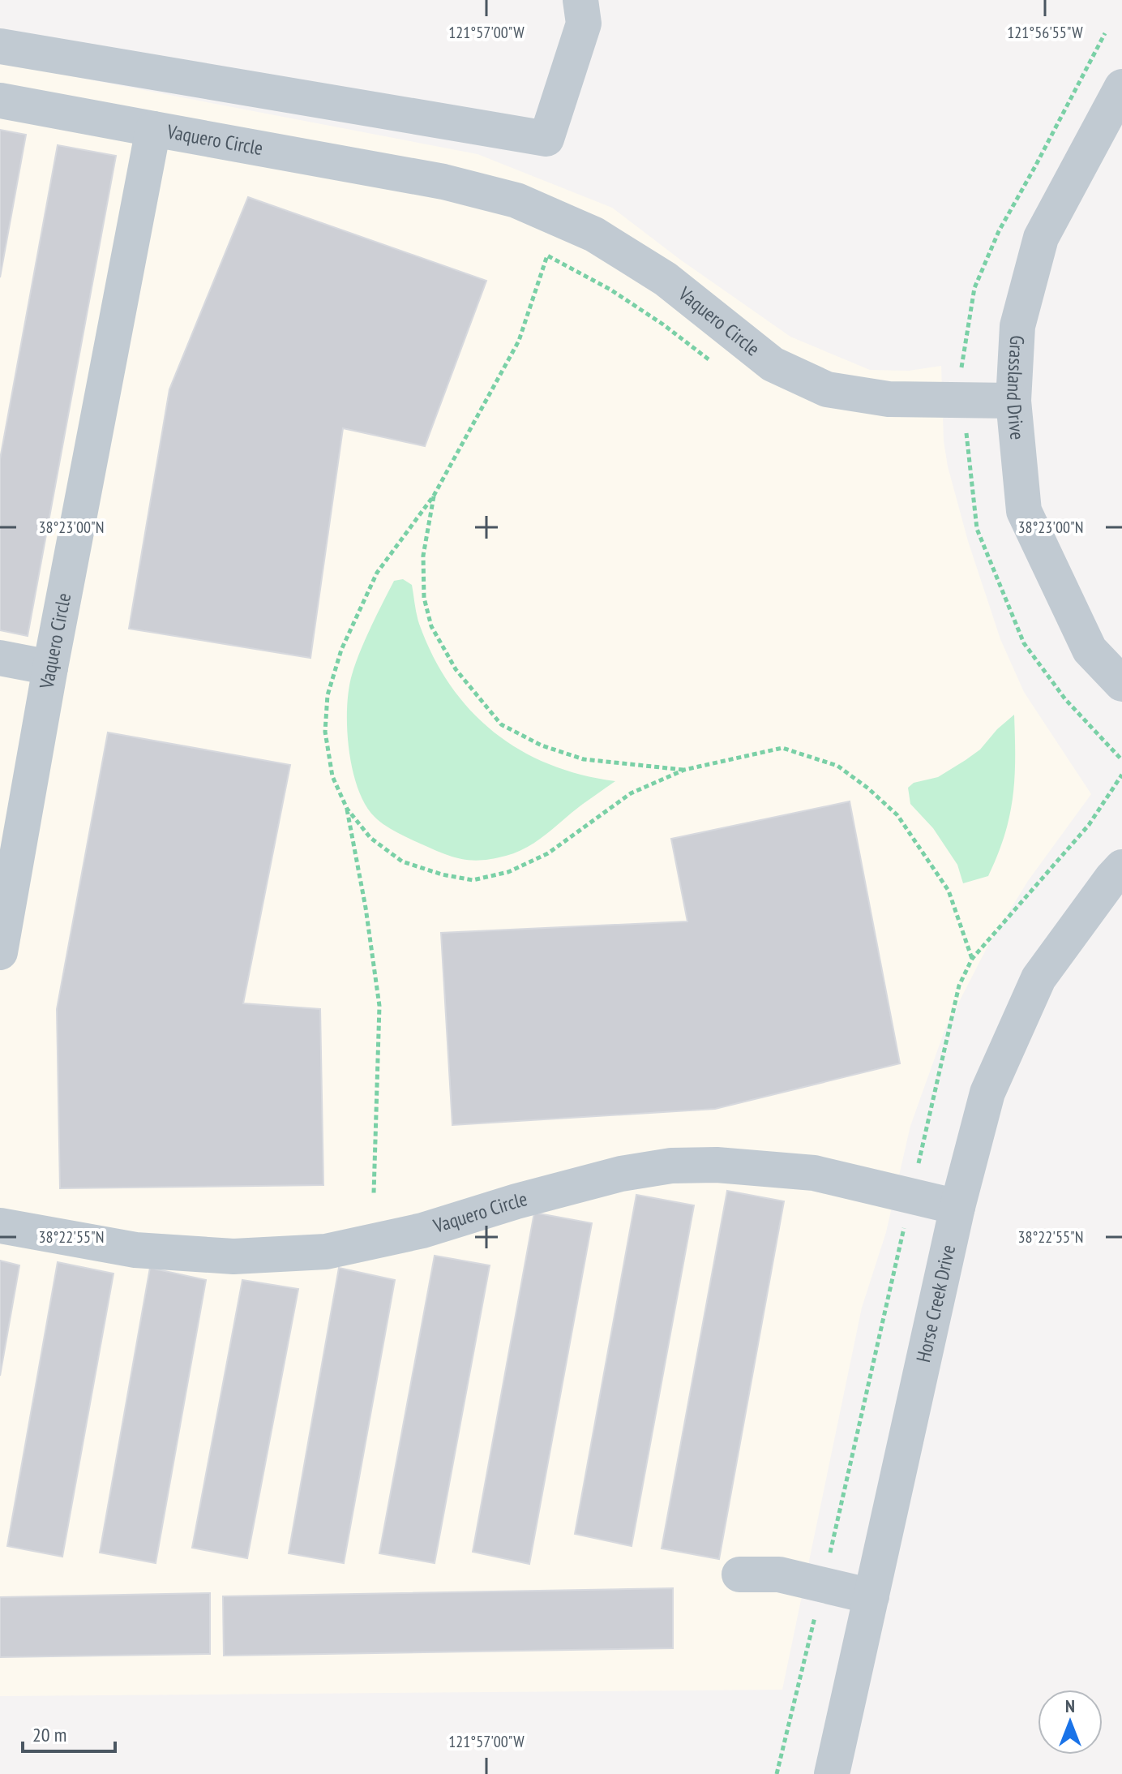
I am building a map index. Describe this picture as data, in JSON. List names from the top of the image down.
{
  "streets": {
    "street": ["Vaquero Circle", "Grassland Drive", "Horse Creek Drive"]
  },
  "crossings": [
    ["Vaquero Circle", "Grassland Drive"],
    ["Vaquero Circle", "Horse Creek Drive"]
  ],
  "scale_bar": "20 m",
  "north": "top",
  "coordinates": [
    "121°57'00\"W",
    "121°56'55\"W",
    "38°23'00\"N",
    "38°22'55\"N"
  ]
}
